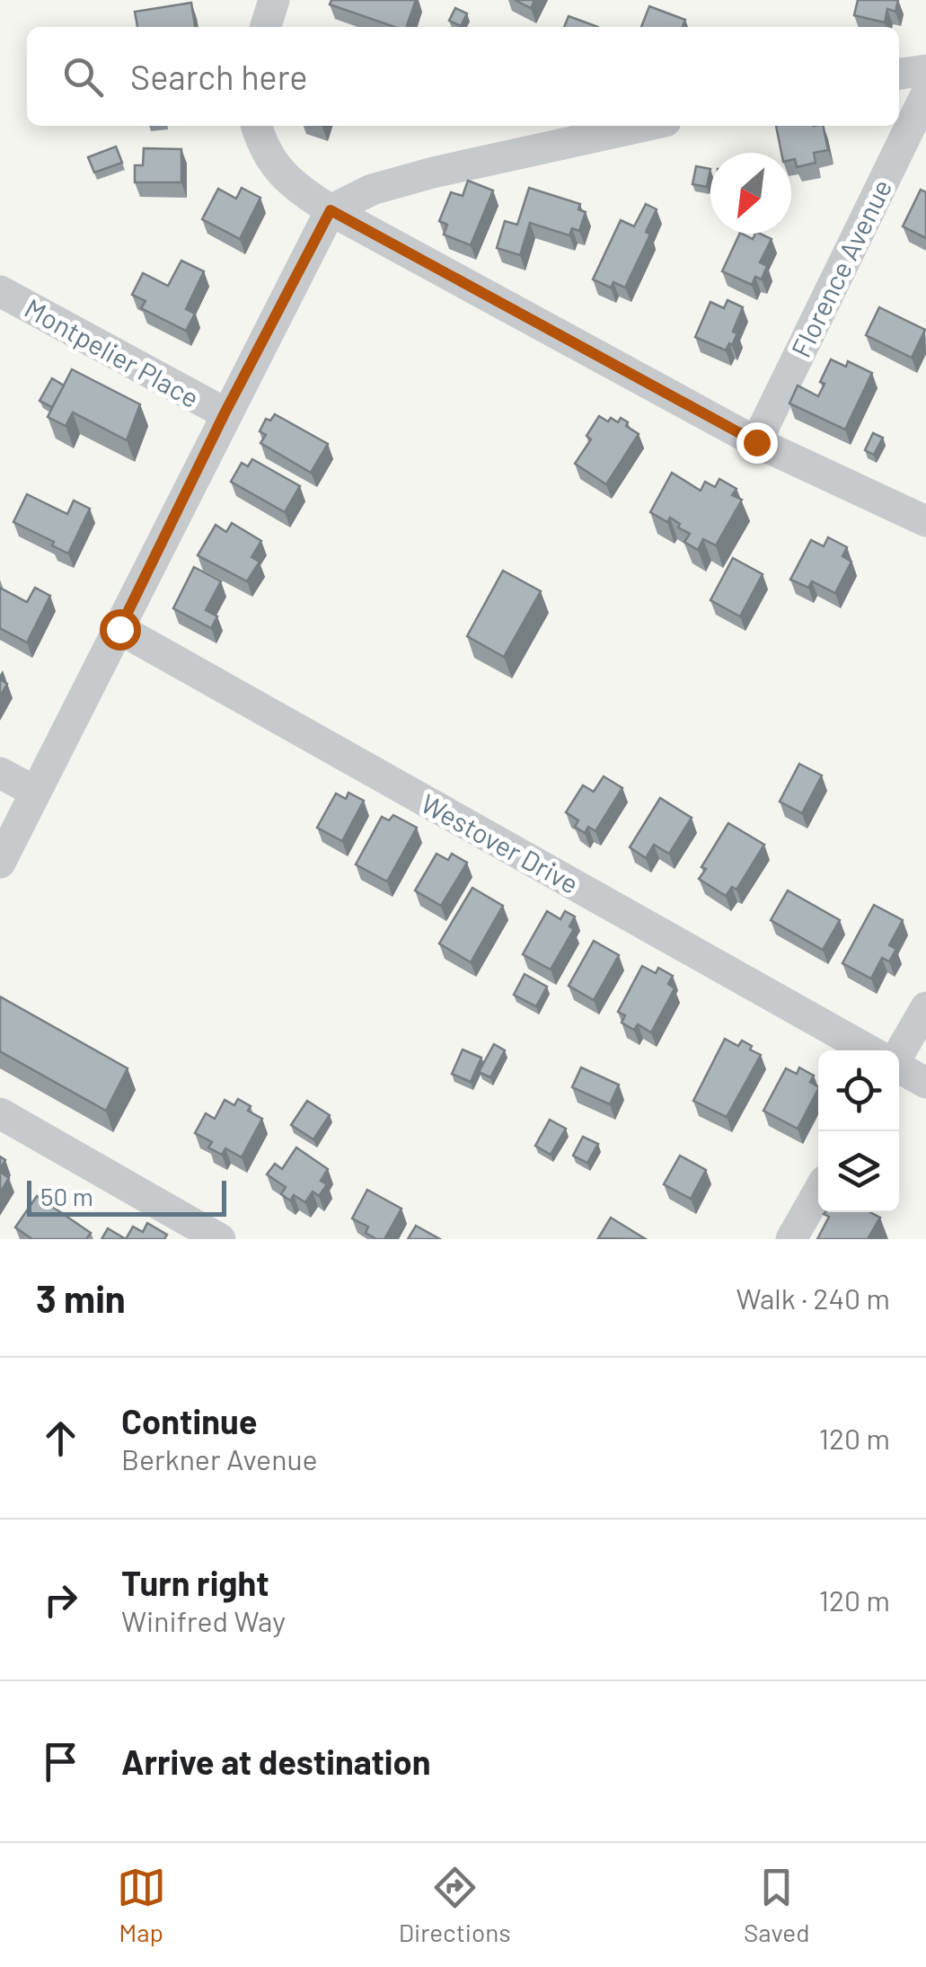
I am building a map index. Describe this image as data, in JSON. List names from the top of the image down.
{
  "streets": {
    "street": ["Florence Avenue", "Montpelier Place", "Westover Drive"]
  },
  "scale_bar": "50 m",
  "north": "bottom left",
  "page": {
    "search": "Search here",
    "scale": "50 m",
    "heading": ["3 min", "Walk · 240 m"],
    "list": [
      ["Continue", "Berkner Avenue", "120 m"],
      ["Turn right", "Winifred Way", "120 m"],
      "Arrive at destination"
    ],
    "nav": ["Map", "Directions", "Saved"]
  }
}
